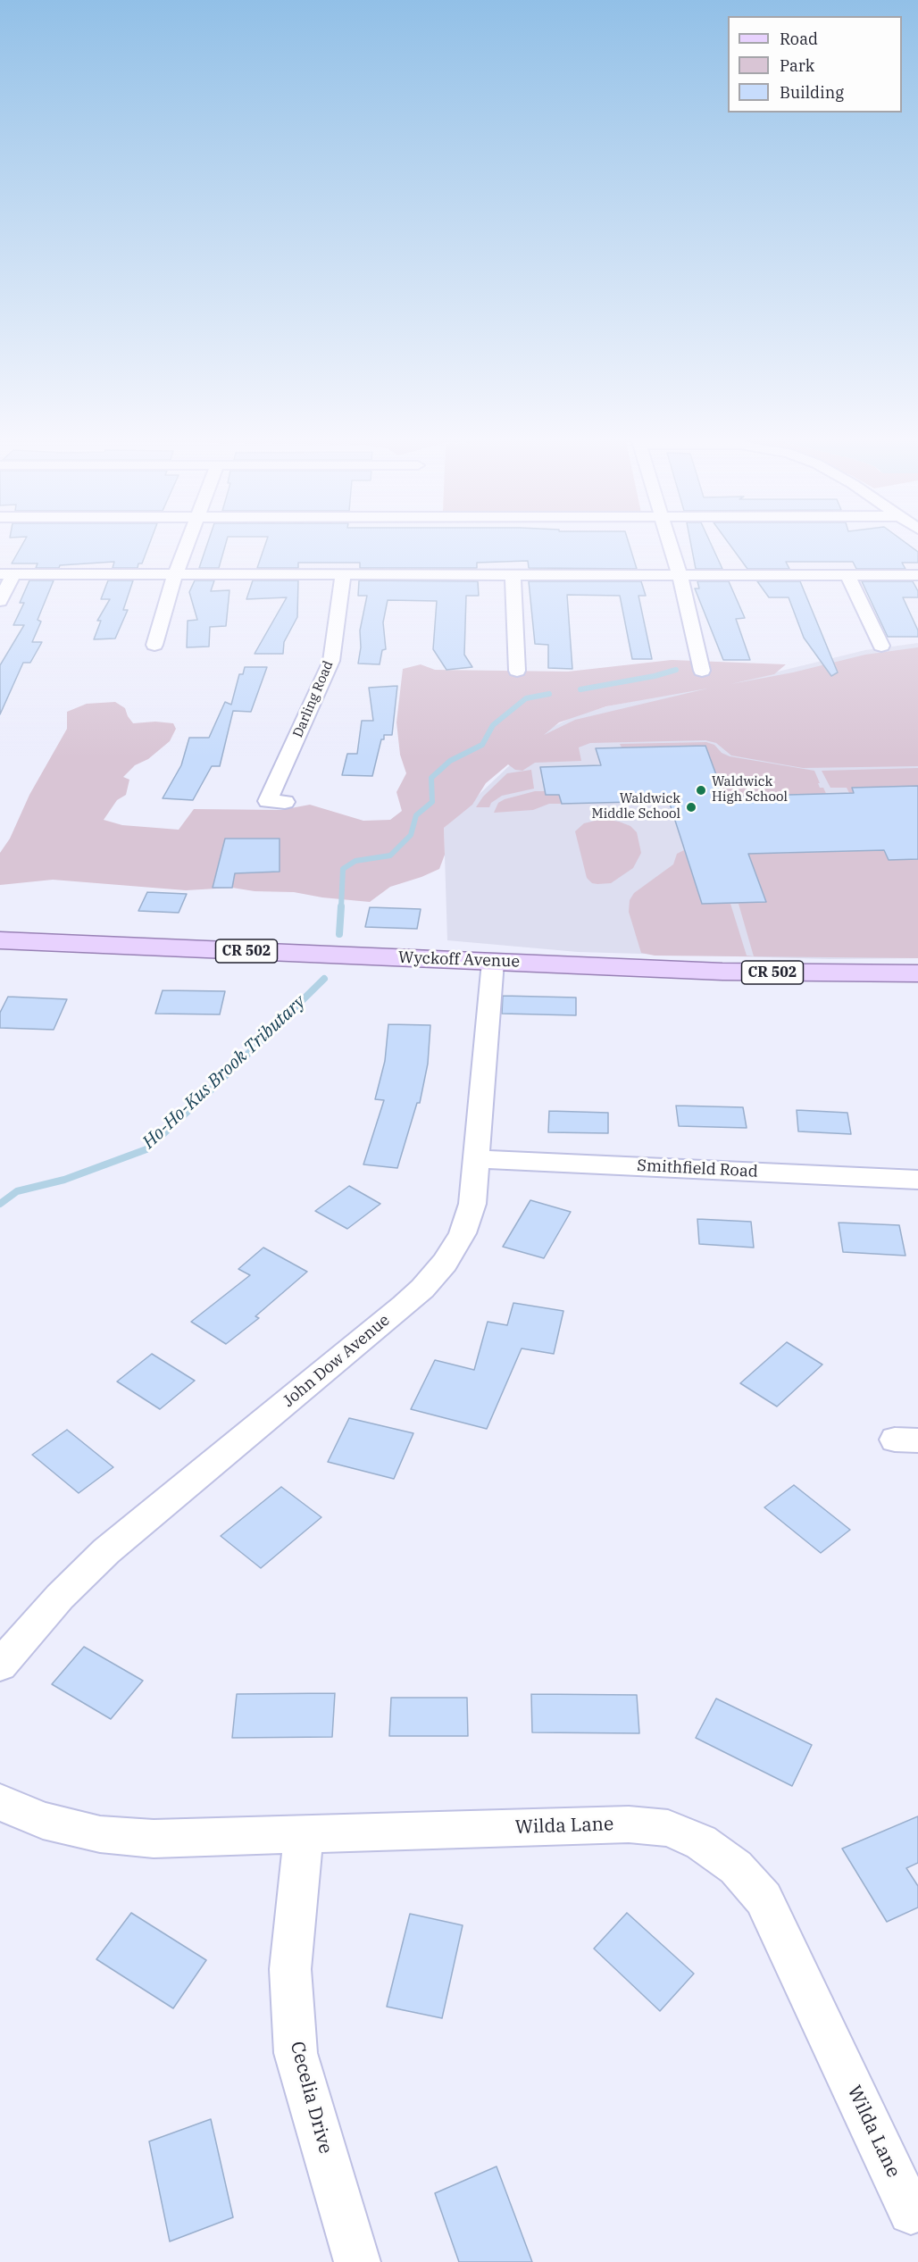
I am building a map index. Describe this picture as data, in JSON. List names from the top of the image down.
{
  "streets": {
    "main road": ["CR 502", "Wyckoff Avenue"],
    "street": [
      "Darling Road",
      "Smithfield Road",
      "John Dow Avenue",
      "Wilda Lane",
      "Cecelia Drive"
    ]
  },
  "crossings": [
    ["Wyckoff Avenue", "John Dow Avenue"],
    ["Smithfield Road", "John Dow Avenue"],
    ["Wilda Lane", "Cecelia Drive"]
  ],
  "water": ["Ho-Ho-Kus Brook Tributary"],
  "places": ["Waldwick High School", "Waldwick Middle School"],
  "legend": ["Road", "Park", "Building"]
}
